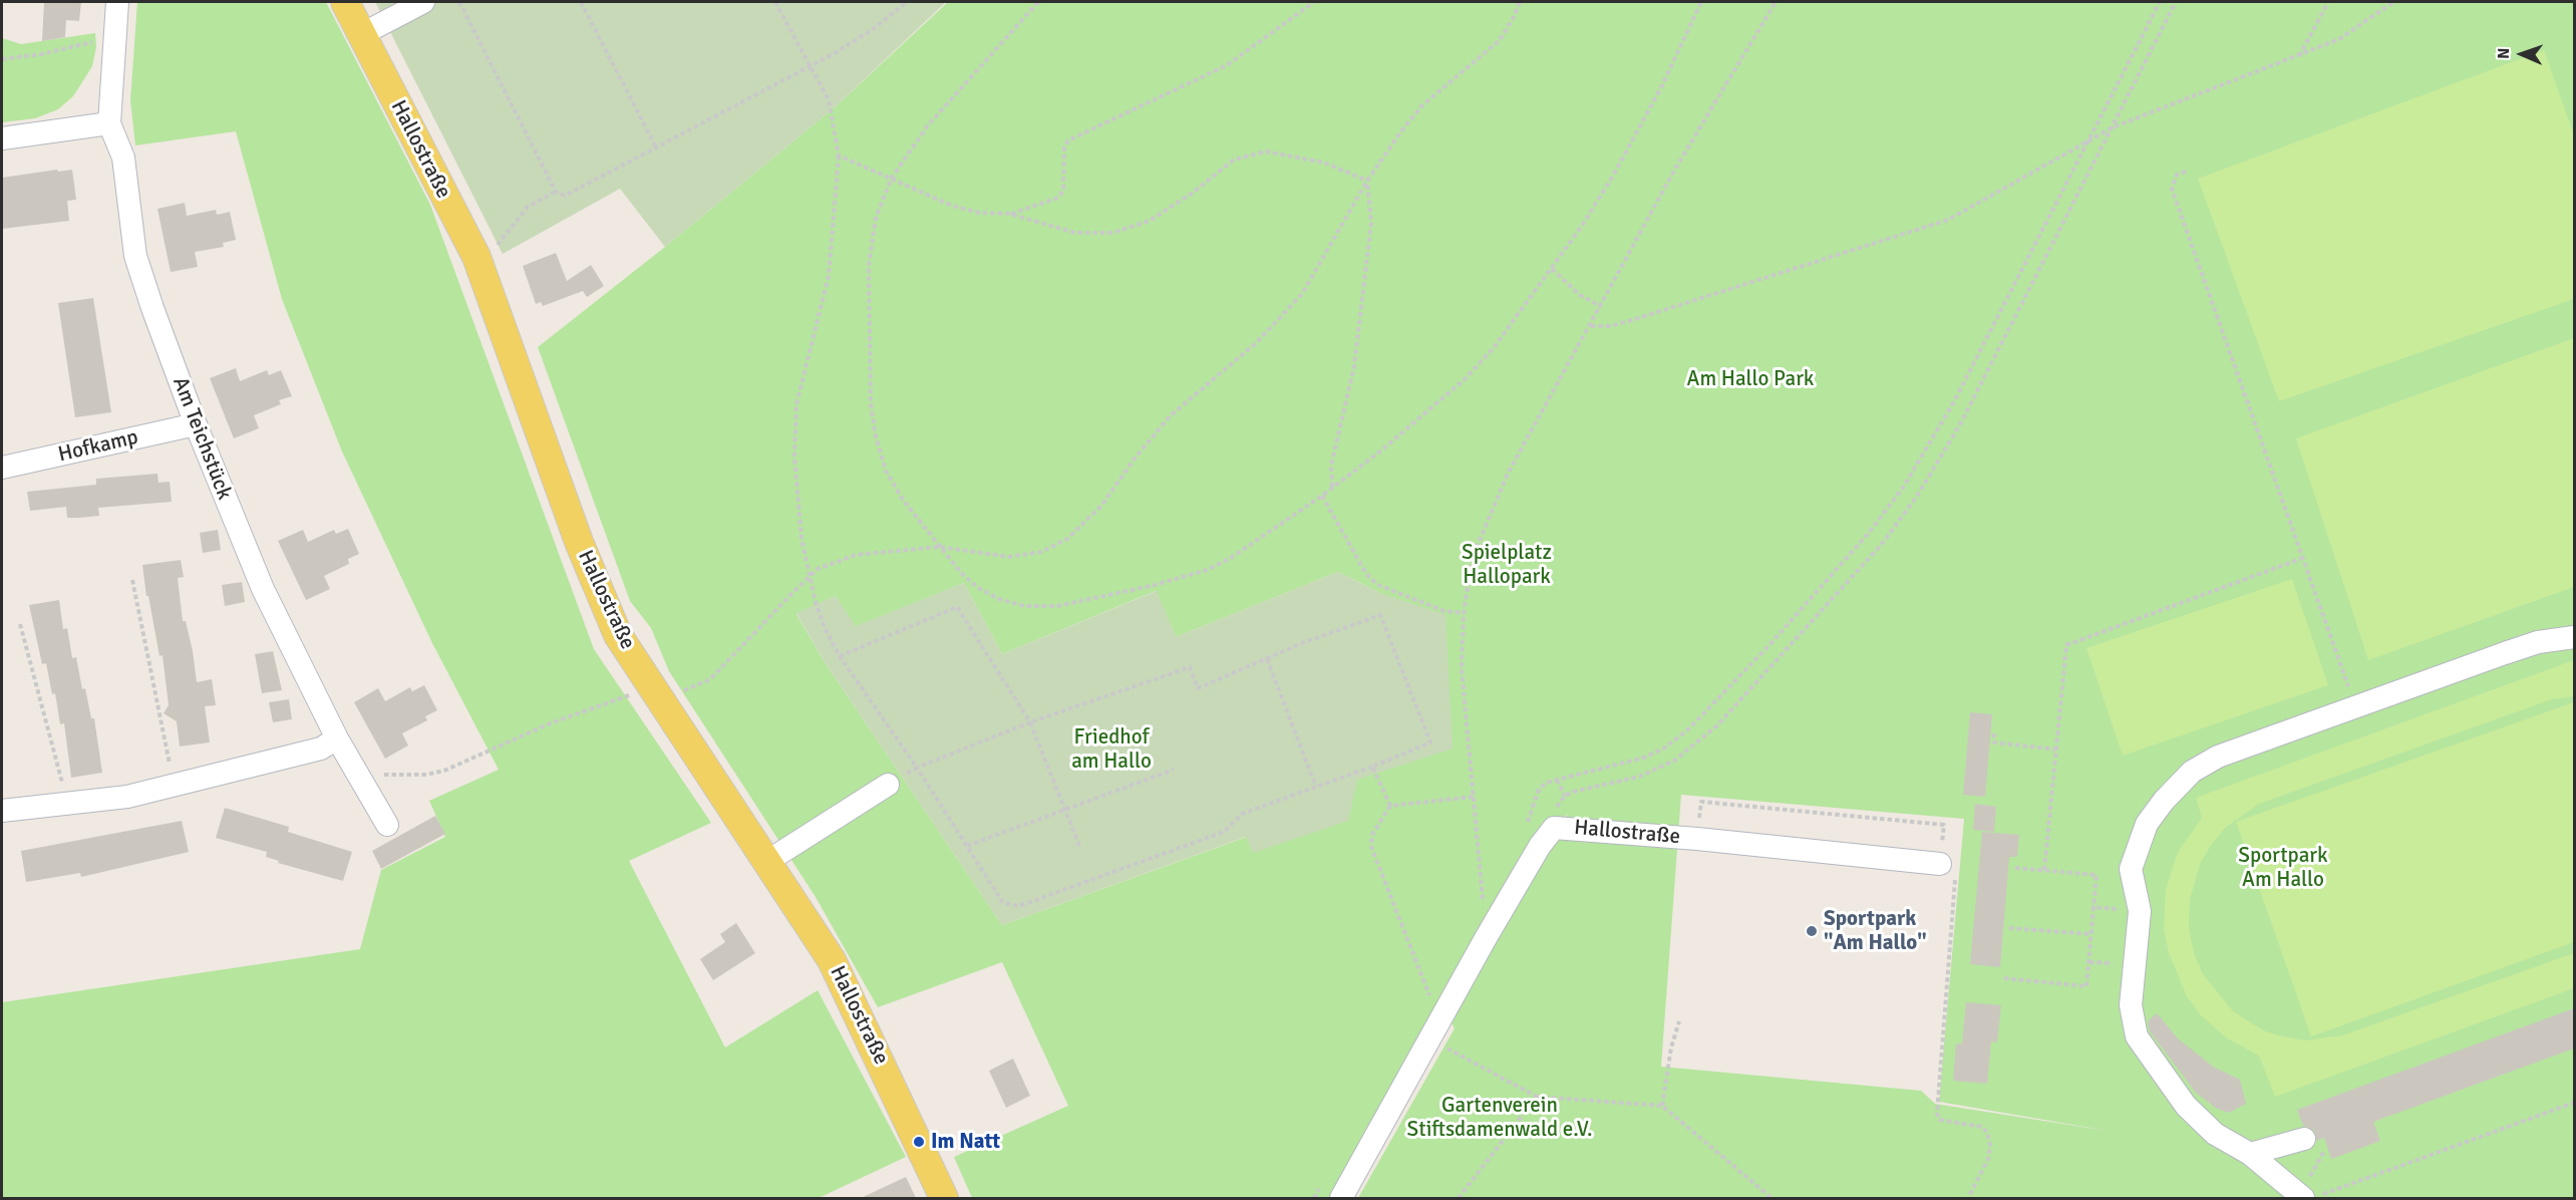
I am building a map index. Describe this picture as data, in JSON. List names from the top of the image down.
{
  "streets": {
    "main road": ["Hallostraße"],
    "street": ["Am Teichstück", "Hofkamp"]
  },
  "crossings": [
    ["Am Teichstück", "Hofkamp"]
  ],
  "parks": [
    "Am Hallo Park",
    "Spielplatz Hallopark",
    "Friedhof am Hallo",
    "Sportpark Am Hallo",
    "Gartenverein Stiftsdamenwald e.V."
  ],
  "places": ["Sportpark \"Am Hallo\"", "Im Natt"],
  "north": "left"
}
